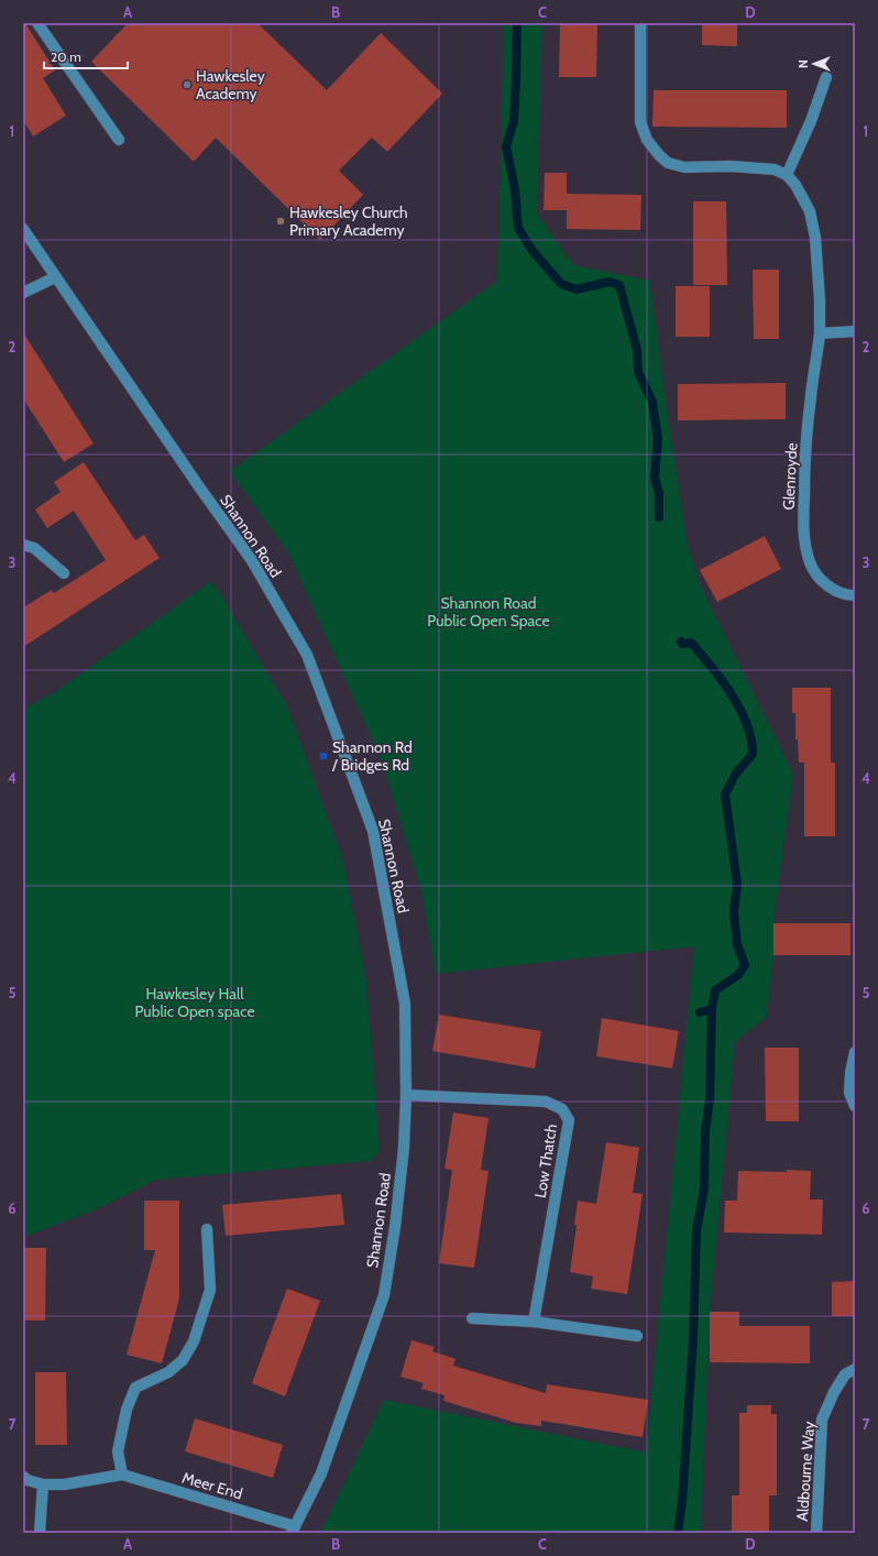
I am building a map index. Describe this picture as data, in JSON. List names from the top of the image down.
{
  "streets": {
    "street": [
      "Glenroyde",
      "Shannon Road",
      "Low Thatch",
      "Aldbourne Way",
      "Meer End"
    ]
  },
  "crossings": [
    ["Shannon Road", "Low Thatch"],
    ["Shannon Road", "Meer End"]
  ],
  "parks": ["Shannon Road Public Open Space", "Hawkesley Hall Public Open space"],
  "places": {
    "other": ["Hawkesley Academy", "Hawkesley Church Primary Academy"],
    "transit": ["Shannon Rd / Bridges Rd"]
  },
  "scale_bar": "20 m",
  "north": "left",
  "grid": {
    "columns": [
      "A",
      "B",
      "C",
      "D"
    ],
    "rows": [
      "1",
      "2",
      "3",
      "4",
      "5",
      "6",
      "7"
    ]
  }
}
